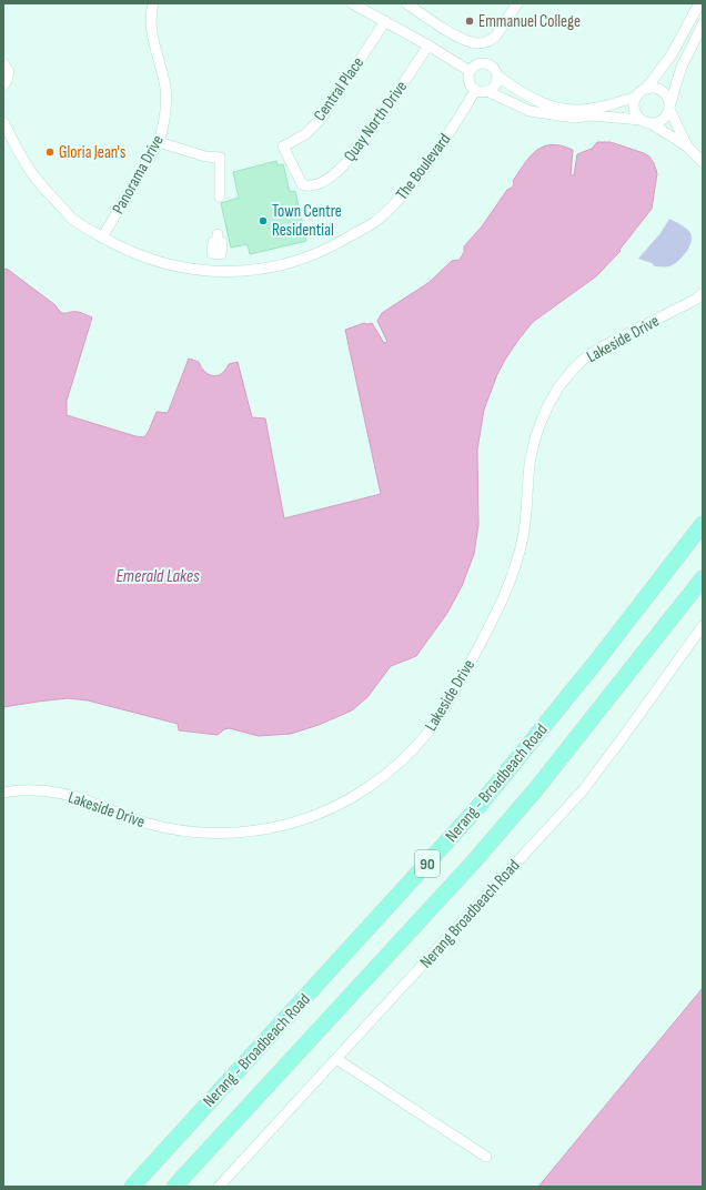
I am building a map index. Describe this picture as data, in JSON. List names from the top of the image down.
{
  "streets": {
    "main road": ["Nerang - Broadbeach Road", "90"],
    "street": [
      "Central Place",
      "Quay North Drive",
      "The Boulevard",
      "Panorama Drive",
      "Lakeside Drive",
      "Nerang Broadbeach Road"
    ]
  },
  "crossings": [
    ["Central Place", "Quay North Drive"],
    ["The Boulevard", "Panorama Drive"]
  ],
  "water": ["Emerald Lakes"],
  "places": ["Emmanuel College", "Gloria Jean's", "Town Centre Residential"]
}
